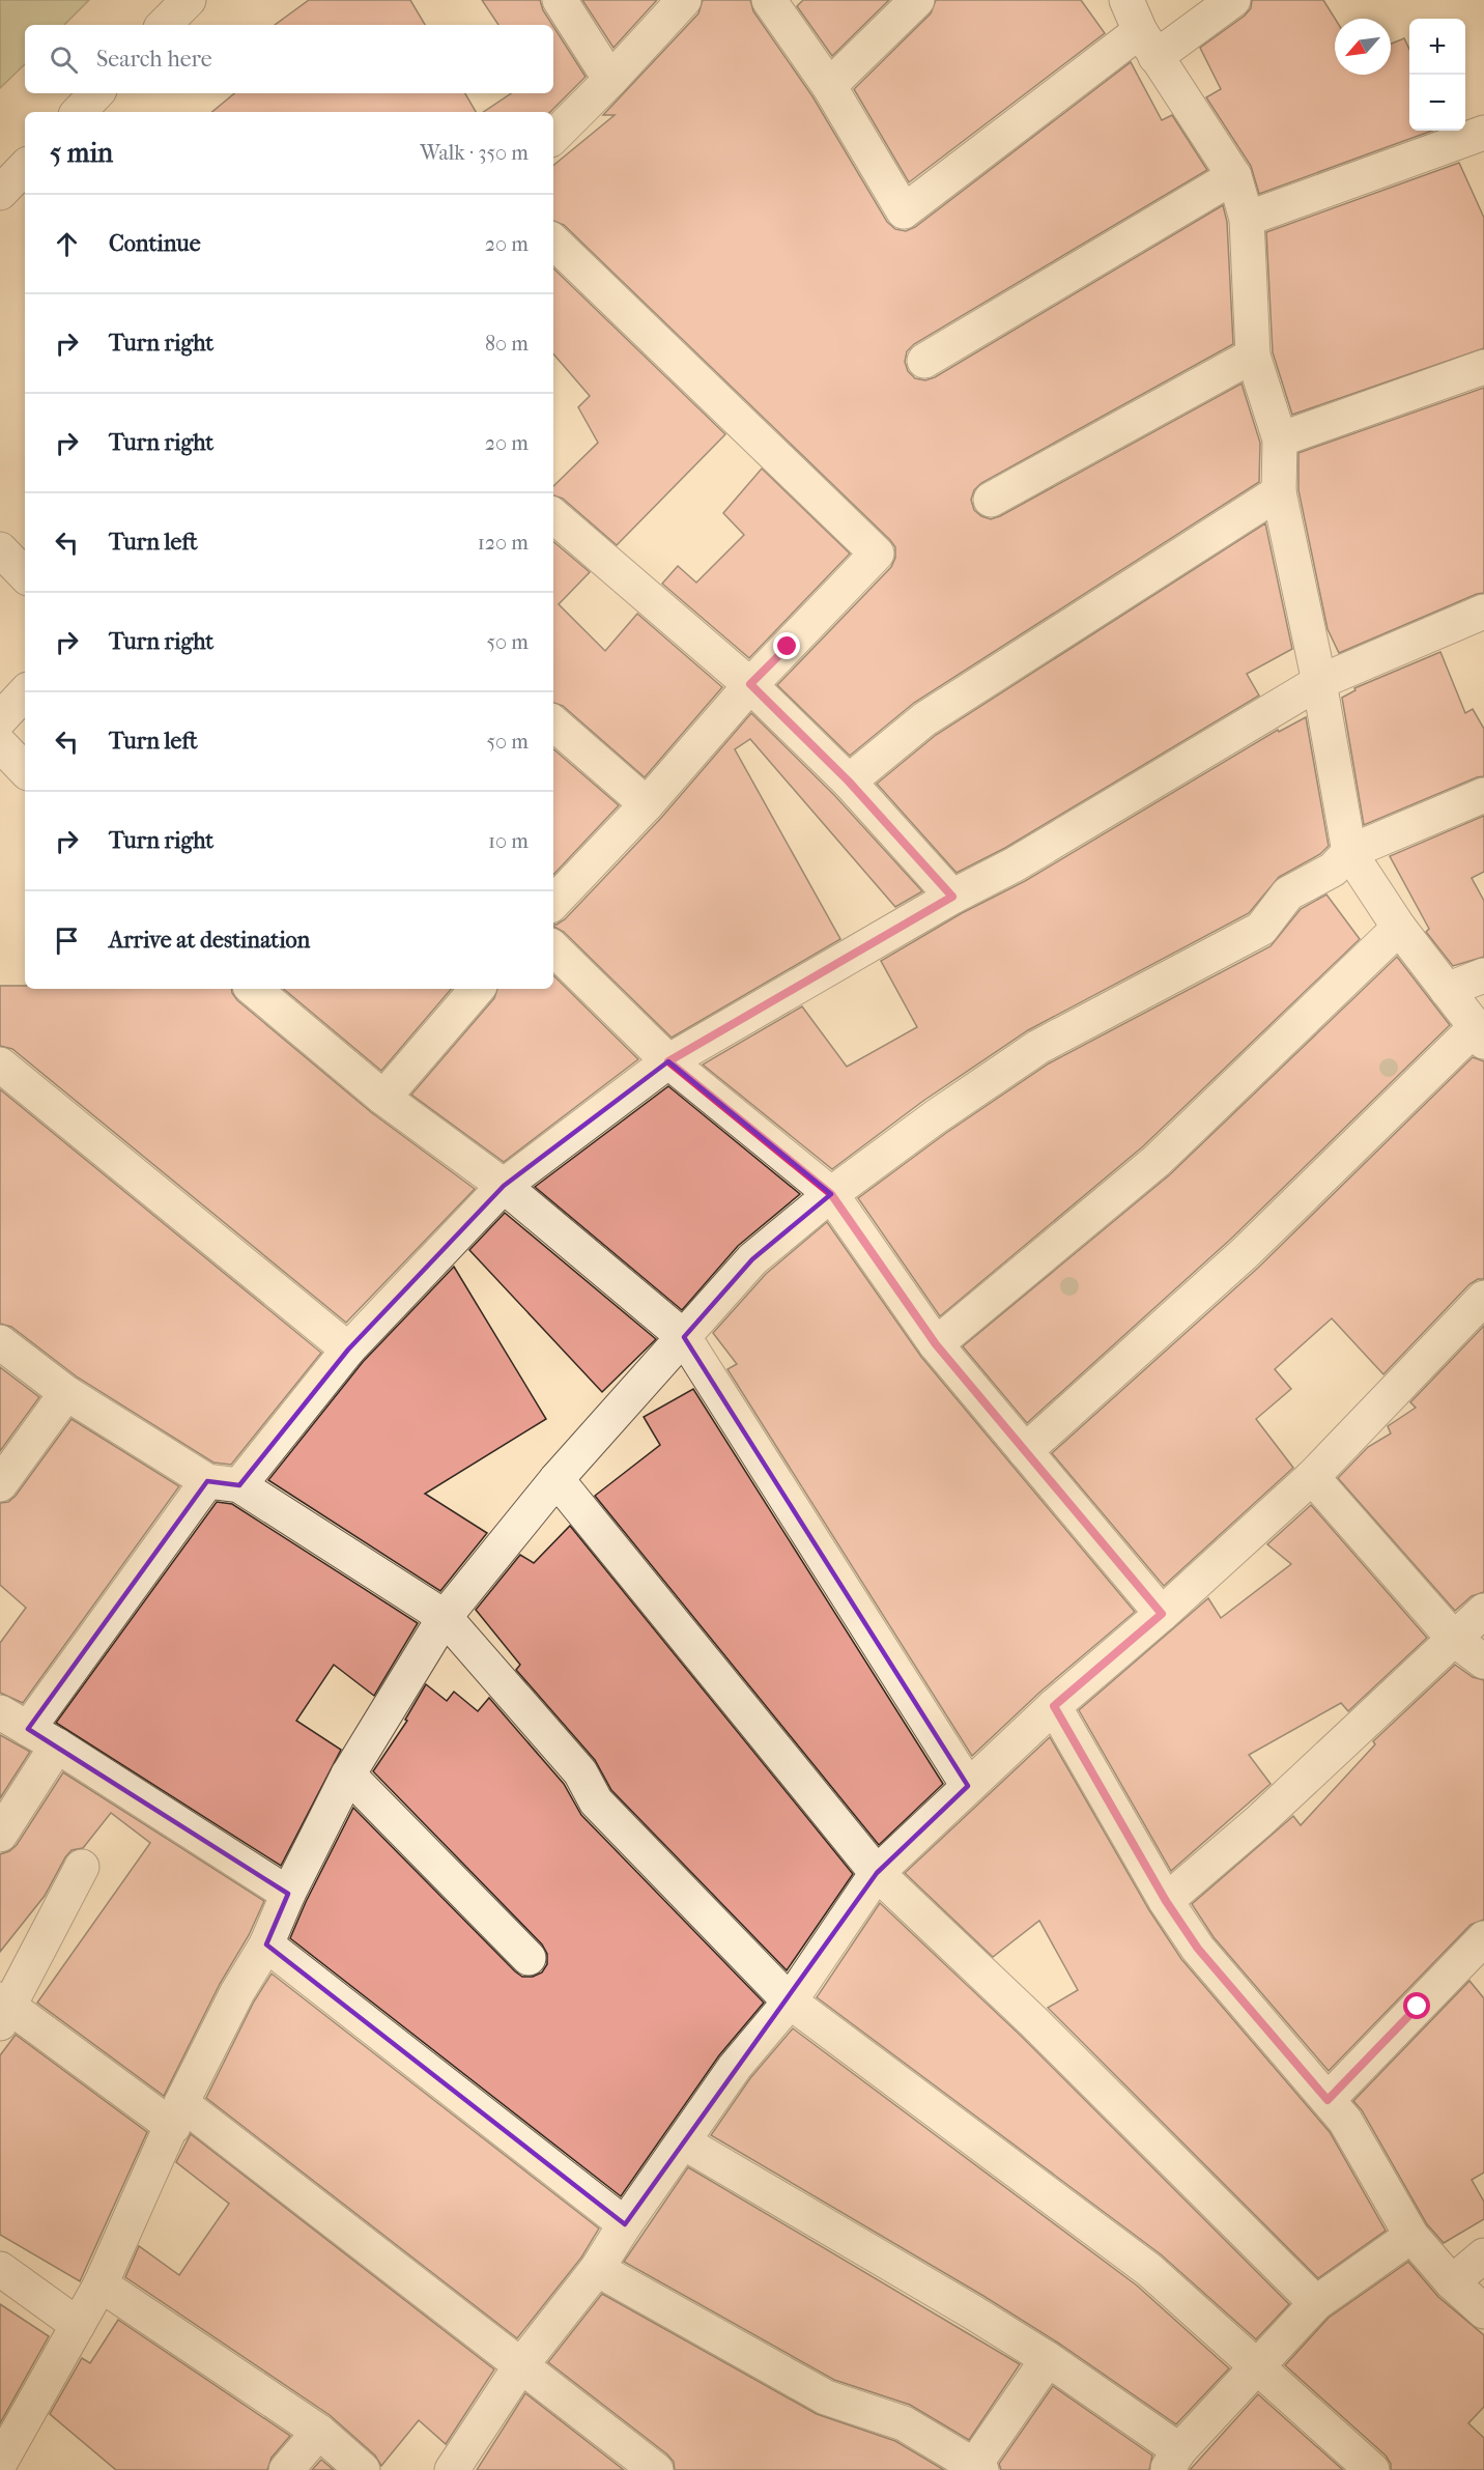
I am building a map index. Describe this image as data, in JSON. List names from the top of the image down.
{
  "north": "bottom left",
  "page": {
    "map_buttons": ["+", "−"],
    "search": "Search here",
    "heading": ["5 min", "Walk · 350 m"],
    "list": [
      ["Continue", "20 m"],
      ["Turn right", "80 m"],
      ["Turn right", "20 m"],
      ["Turn left", "120 m"],
      ["Turn right", "50 m"],
      ["Turn left", "50 m"],
      ["Turn right", "10 m"],
      "Arrive at destination"
    ]
  }
}
